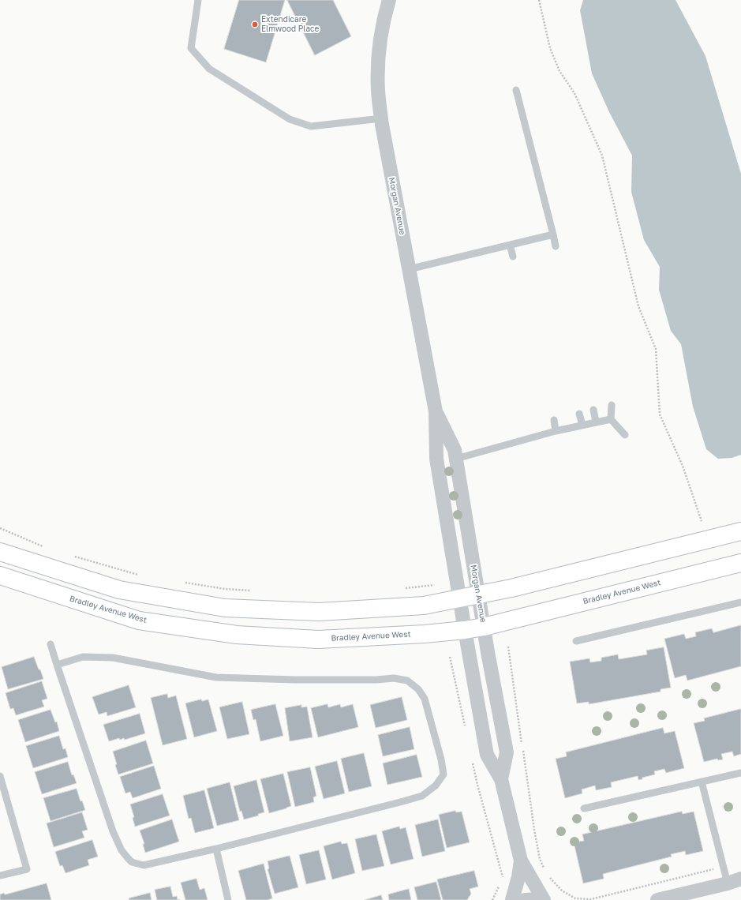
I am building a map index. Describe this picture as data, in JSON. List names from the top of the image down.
{
  "streets": {
    "main road": ["Bradley Avenue West"],
    "street": ["Morgan Avenue"]
  },
  "crossings": [
    ["Morgan Avenue", "Bradley Avenue West"]
  ],
  "places": ["Extendicare Elmwood Place"]
}
